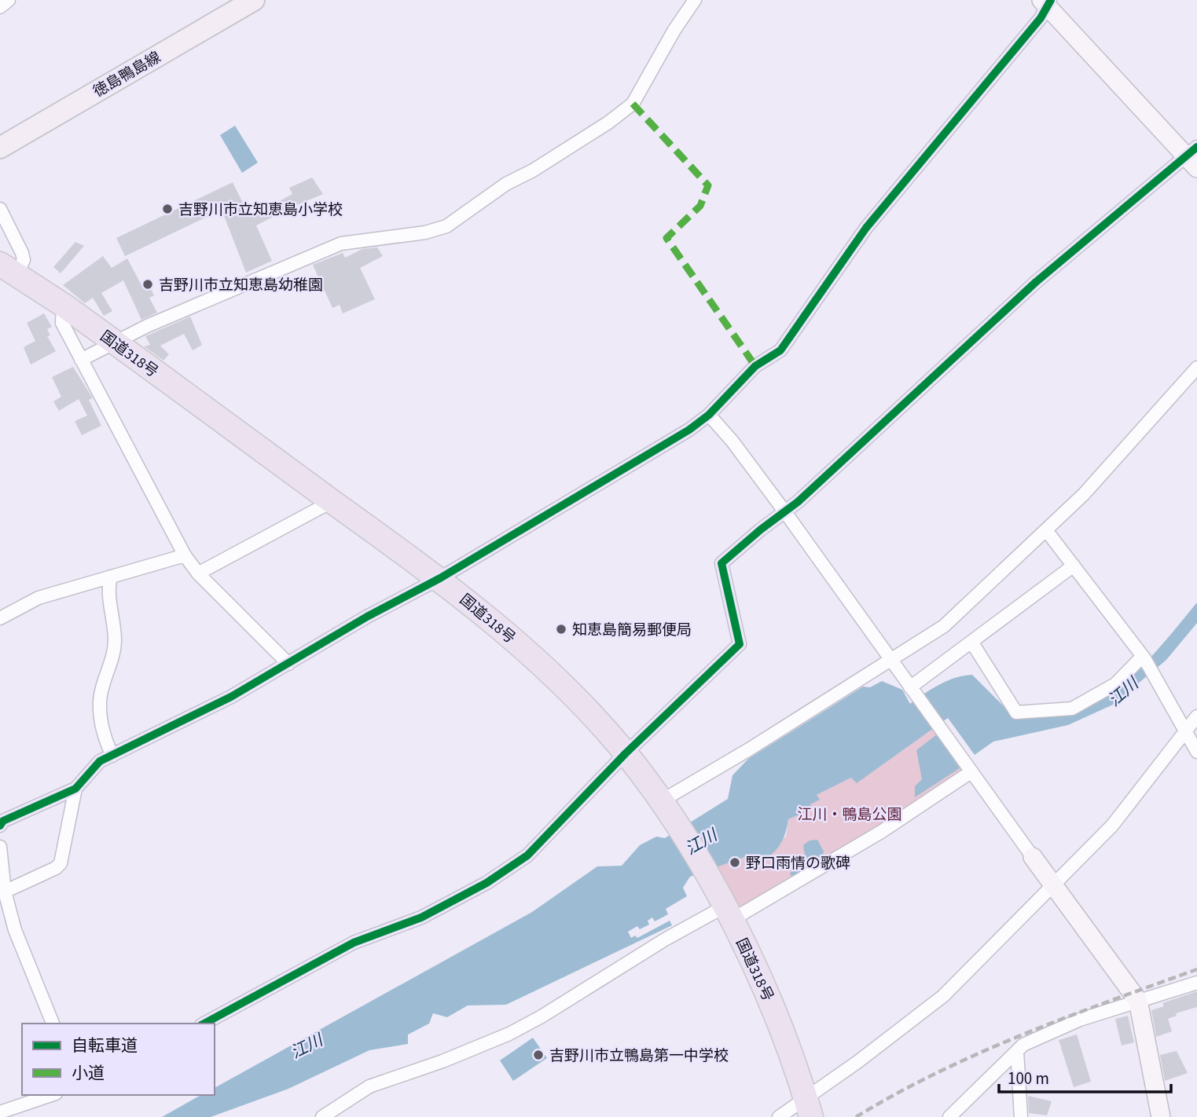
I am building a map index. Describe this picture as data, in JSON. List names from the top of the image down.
{
  "streets": {
    "highway": ["国道318号"],
    "main road": ["徳島鴨島線"]
  },
  "water": ["江川"],
  "parks": ["江川・鴨島公園"],
  "places": [
    "吉野川市立知恵島小学校",
    "吉野川市立知恵島幼稚園",
    "知恵島簡易郵便局",
    "野口雨情の歌碑",
    "吉野川市立鴨島第一中学校"
  ],
  "legend": ["自転車道", "小道"],
  "scale_bar": "100 m"
}
